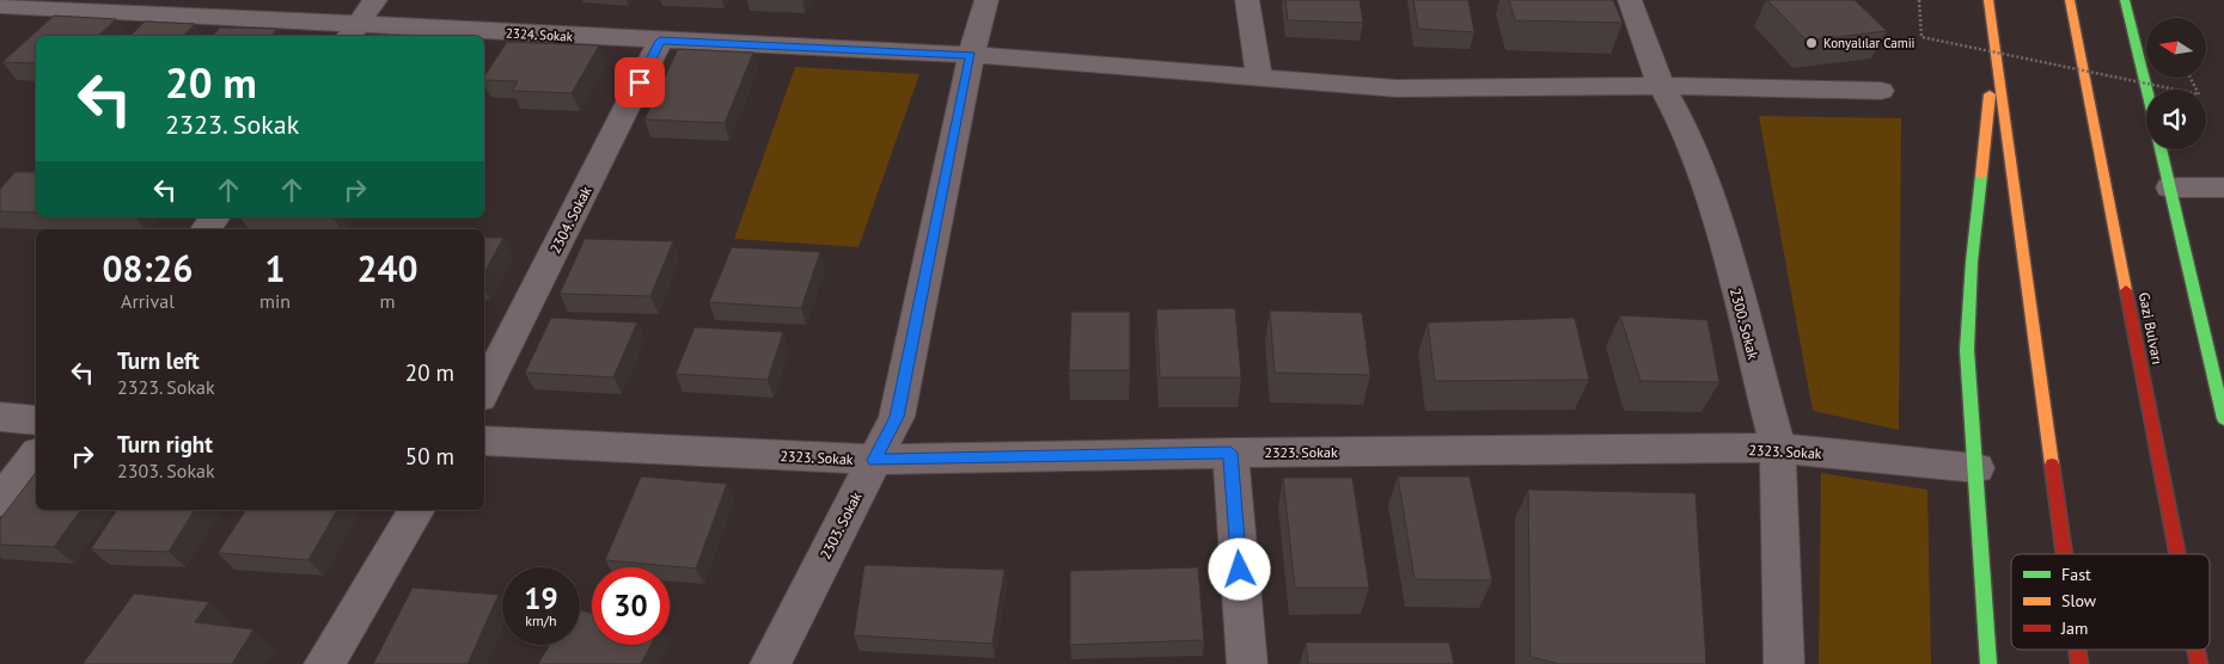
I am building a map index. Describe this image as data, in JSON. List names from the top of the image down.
{
  "streets": {
    "highway": ["Gazi Bulvarı"],
    "street": [
      "2324. Sokak",
      "2304. Sokak",
      "2300. Sokak",
      "2323. Sokak",
      "2303. Sokak"
    ]
  },
  "crossings": [
    ["2324. Sokak", "2304. Sokak"],
    ["2324. Sokak", "2300. Sokak"],
    ["2324. Sokak", "2303. Sokak"],
    ["2300. Sokak", "2323. Sokak"],
    ["2323. Sokak", "2303. Sokak"]
  ],
  "places": ["Konyalılar Camii"],
  "legend": ["Fast", "Slow", "Jam"],
  "north": "left",
  "page": {
    "turn": ["20 m", "2323. Sokak"],
    "eta": [
      "08:26",
      "Arrival",
      "1",
      "min",
      "240",
      "m"
    ],
    "list": [
      {
        "name": "Turn left",
        "note": "2323. Sokak",
        "value": "20 m"
      },
      {
        "name": "Turn right",
        "note": "2303. Sokak",
        "value": "50 m"
      }
    ],
    "speed": "19 km/h",
    "limit": "30"
  }
}
